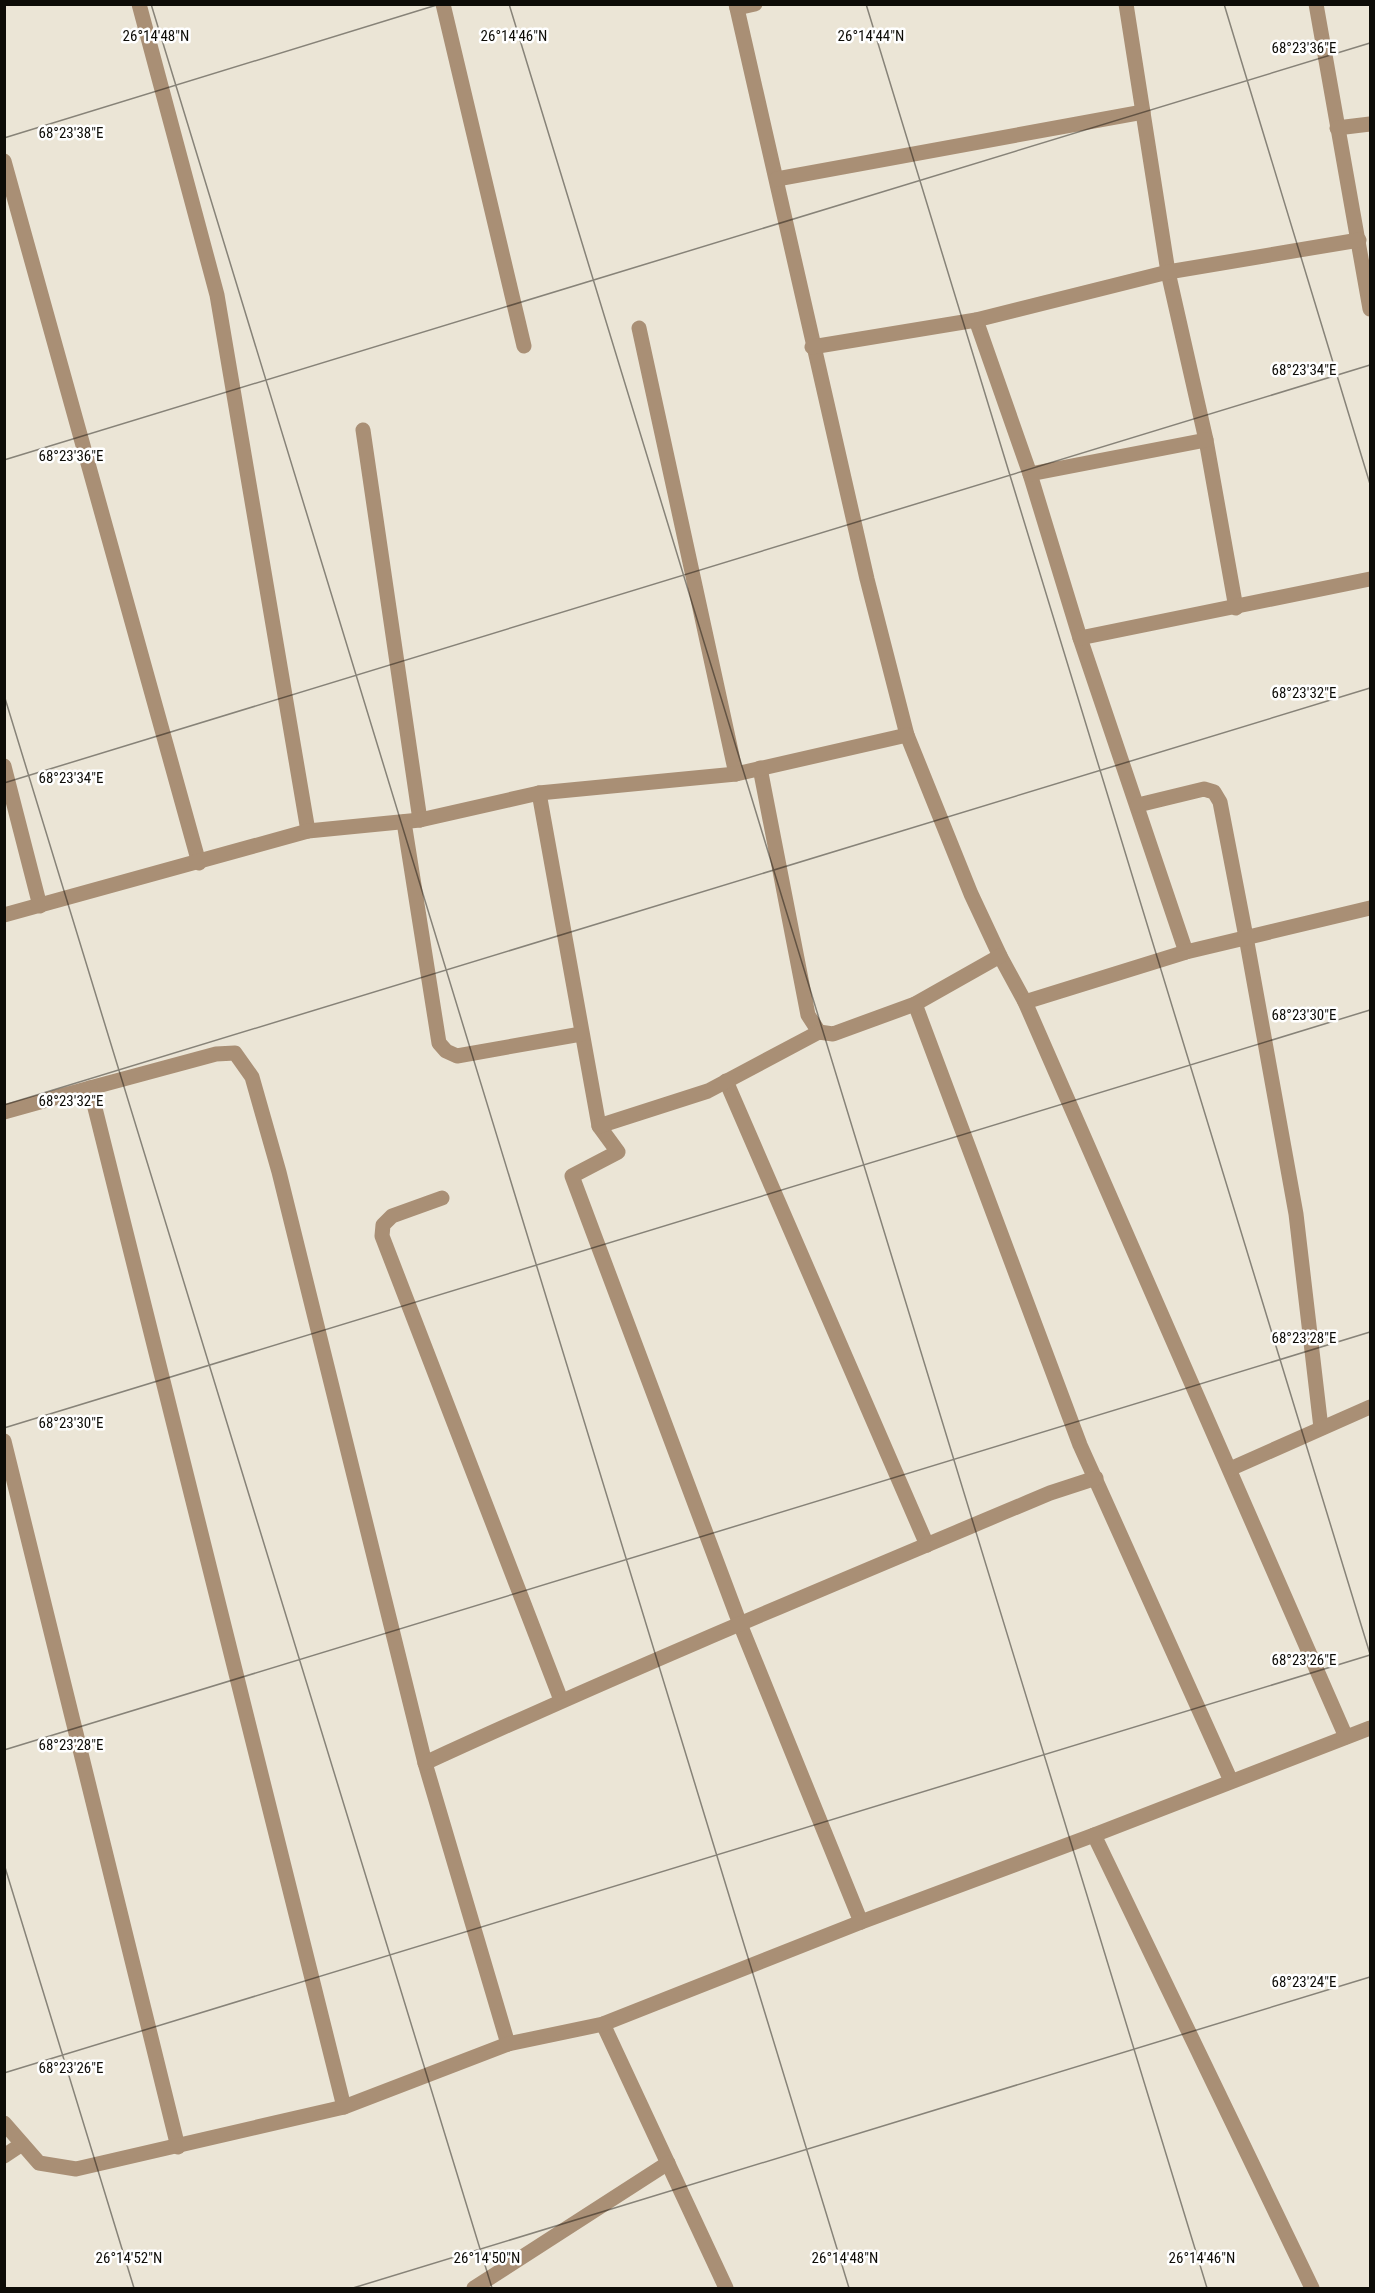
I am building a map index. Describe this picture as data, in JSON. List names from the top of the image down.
{
  "coordinates": [
    "26°14'48\"N",
    "26°14'46\"N",
    "26°14'44\"N",
    "68°23'36\"E",
    "68°23'38\"E",
    "68°23'34\"E",
    "68°23'32\"E",
    "68°23'30\"E",
    "68°23'28\"E",
    "68°23'26\"E",
    "68°23'24\"E",
    "26°14'52\"N",
    "26°14'50\"N"
  ]
}
